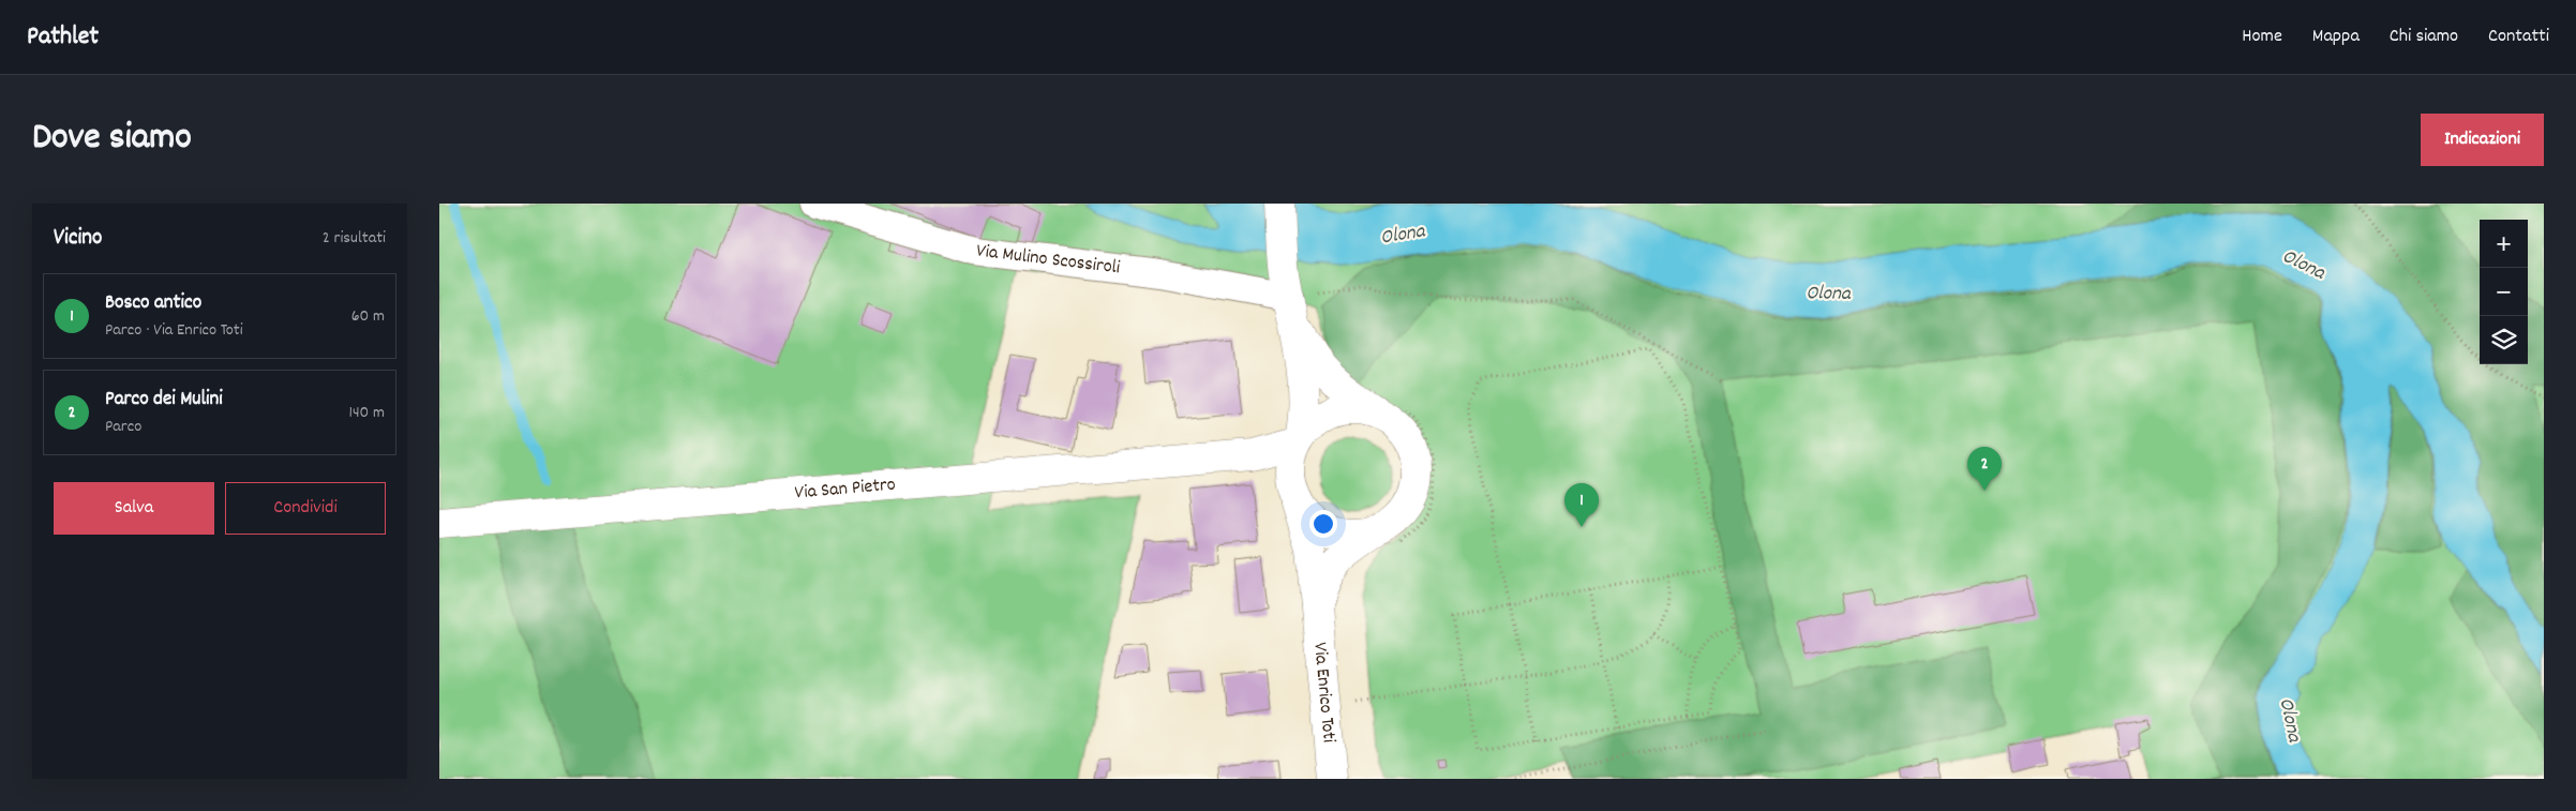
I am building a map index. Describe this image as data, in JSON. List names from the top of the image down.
{
  "streets": {
    "street": ["Via Mulino Scossiroli", "Via San Pietro", "Via Enrico Toti"]
  },
  "crossings": [
    ["Via Mulino Scossiroli", "Via Enrico Toti"],
    ["Via San Pietro", "Via Enrico Toti"]
  ],
  "water": ["Olona"],
  "page": {
    "header": "Pathlet",
    "nav": [
      "Home",
      "Mappa",
      "Chi siamo",
      "Contatti"
    ],
    "title": "Dove siamo",
    "buttons": [
      "Indicazioni",
      ["Salva", "Condividi"]
    ],
    "heading": ["Vicino", "2 risultati"],
    "map_buttons": ["+", "−"],
    "list": [
      {
        "mark": "1",
        "name": "Bosco antico",
        "note": "Parco · Via Enrico Toti",
        "value": "60 m"
      },
      {
        "mark": "2",
        "name": "Parco dei Mulini",
        "note": "Parco",
        "value": "140 m"
      }
    ],
    "pins": ["2", "1"]
  }
}
